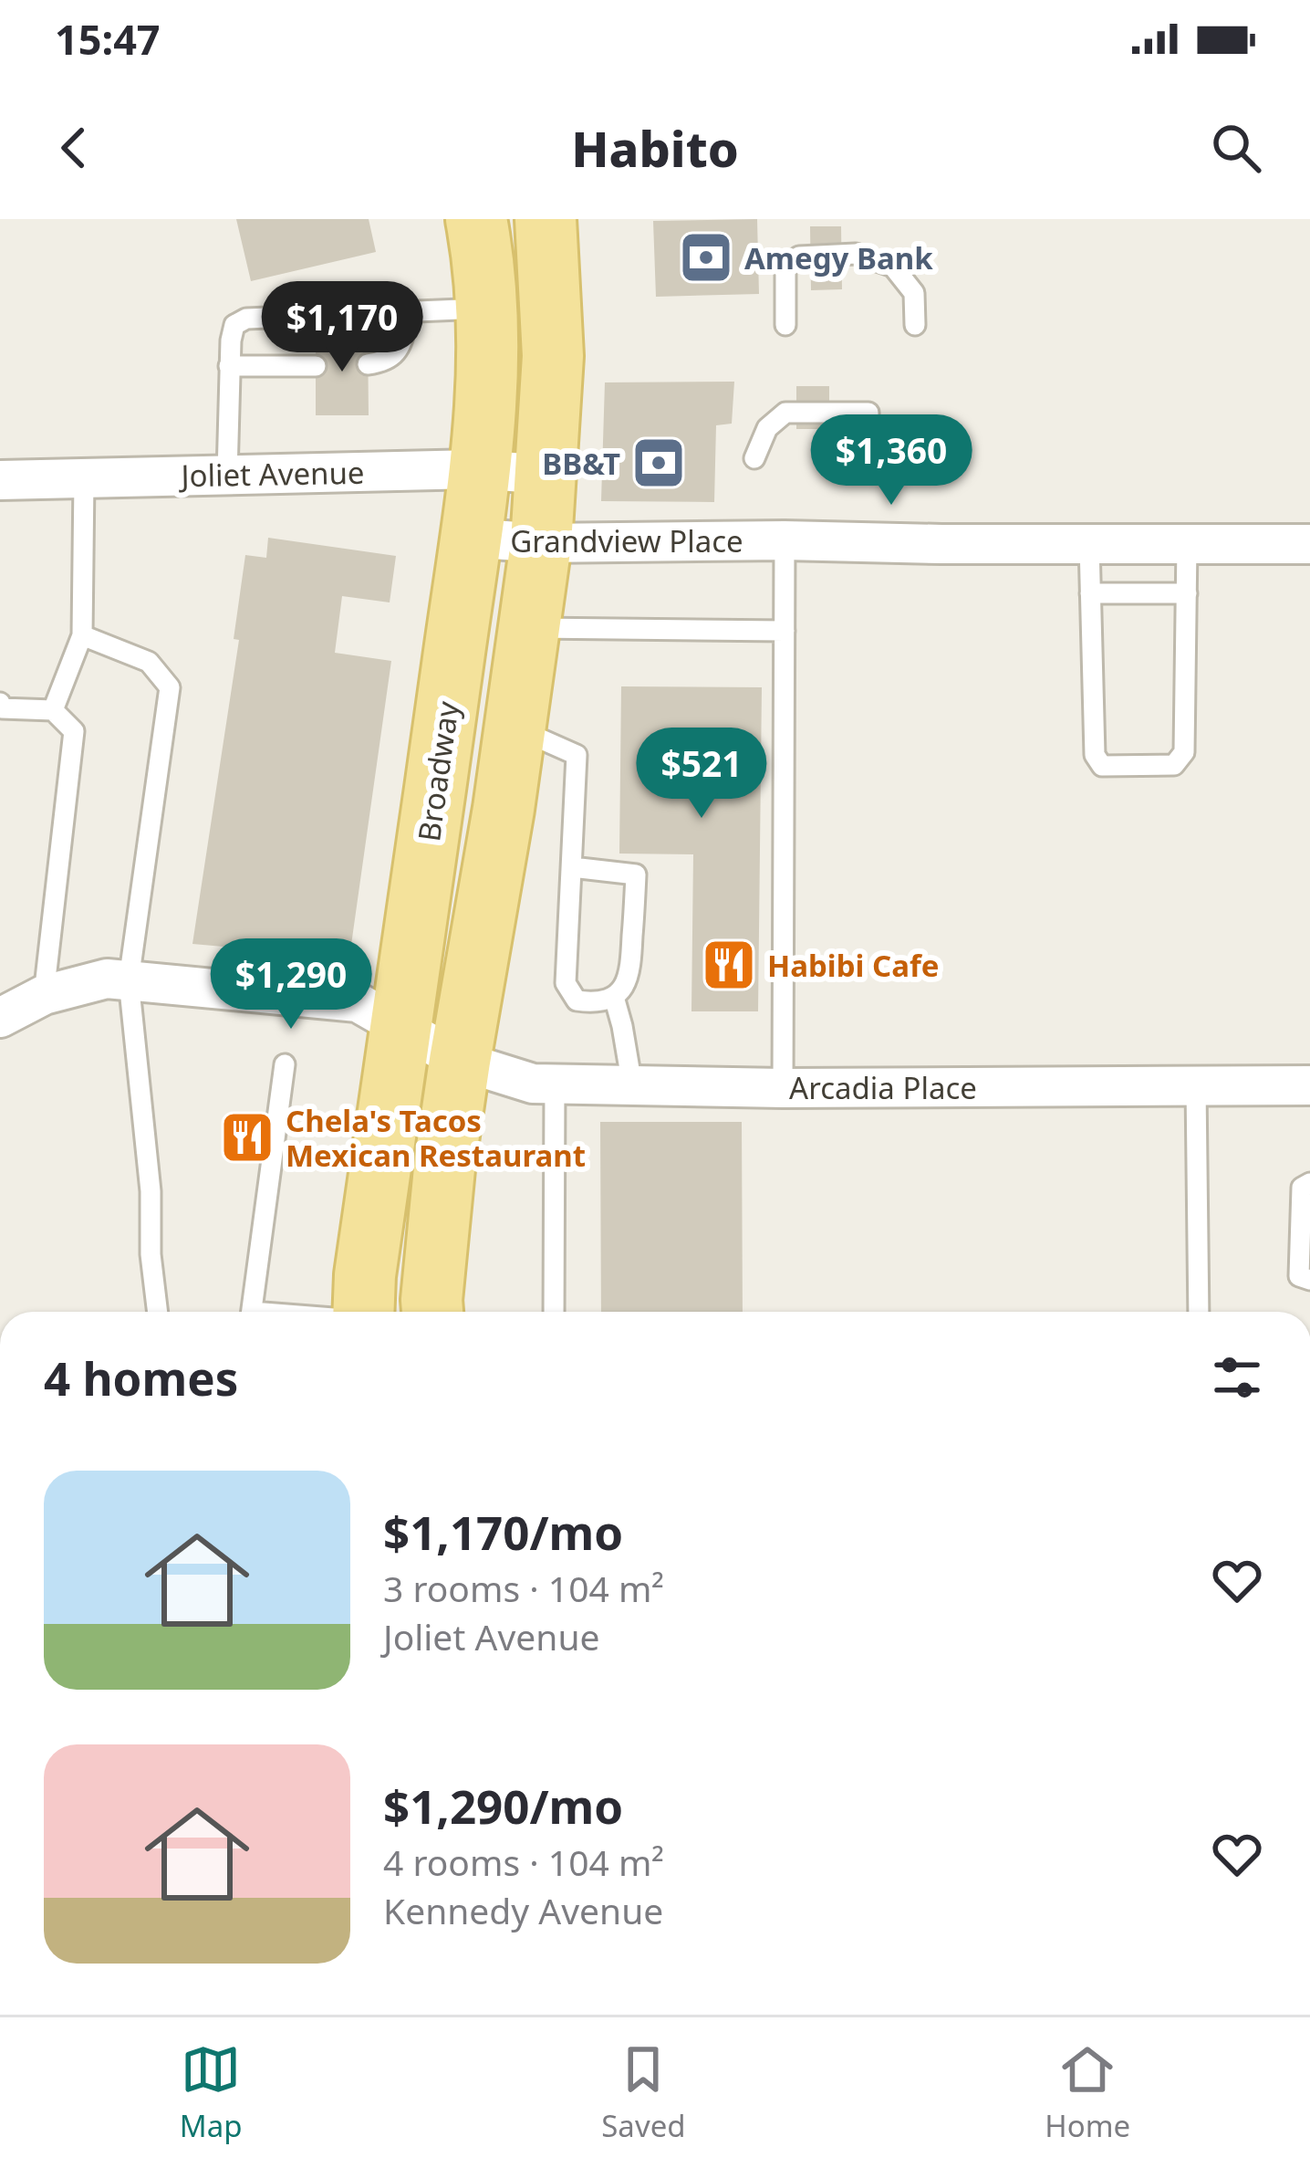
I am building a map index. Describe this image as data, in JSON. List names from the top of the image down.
{
  "streets": {
    "main road": ["Broadway"],
    "street": ["Joliet Avenue", "Grandview Place", "Arcadia Place"]
  },
  "crossings": [
    ["Joliet Avenue", "Broadway"],
    ["Grandview Place", "Broadway"],
    ["Broadway", "Arcadia Place"]
  ],
  "places": {
    "bank": ["Amegy Bank", "BB&T"],
    "restaurant": ["Habibi Cafe", "Chela's Tacos Mexican Restaurant"]
  },
  "page": {
    "status": "15:47",
    "header": "Habito",
    "price": [
      "$1,170",
      "$1,360",
      "$521",
      "$1,290"
    ],
    "heading": "4 homes",
    "list": [
      {
        "name": "$1,170/mo",
        "note": "3 rooms · 104 m² · Joliet Avenue"
      },
      {
        "name": "$1,290/mo",
        "note": "4 rooms · 104 m² · Kennedy Avenue"
      }
    ],
    "tabs": ["Map", "Saved", "Home"]
  }
}
